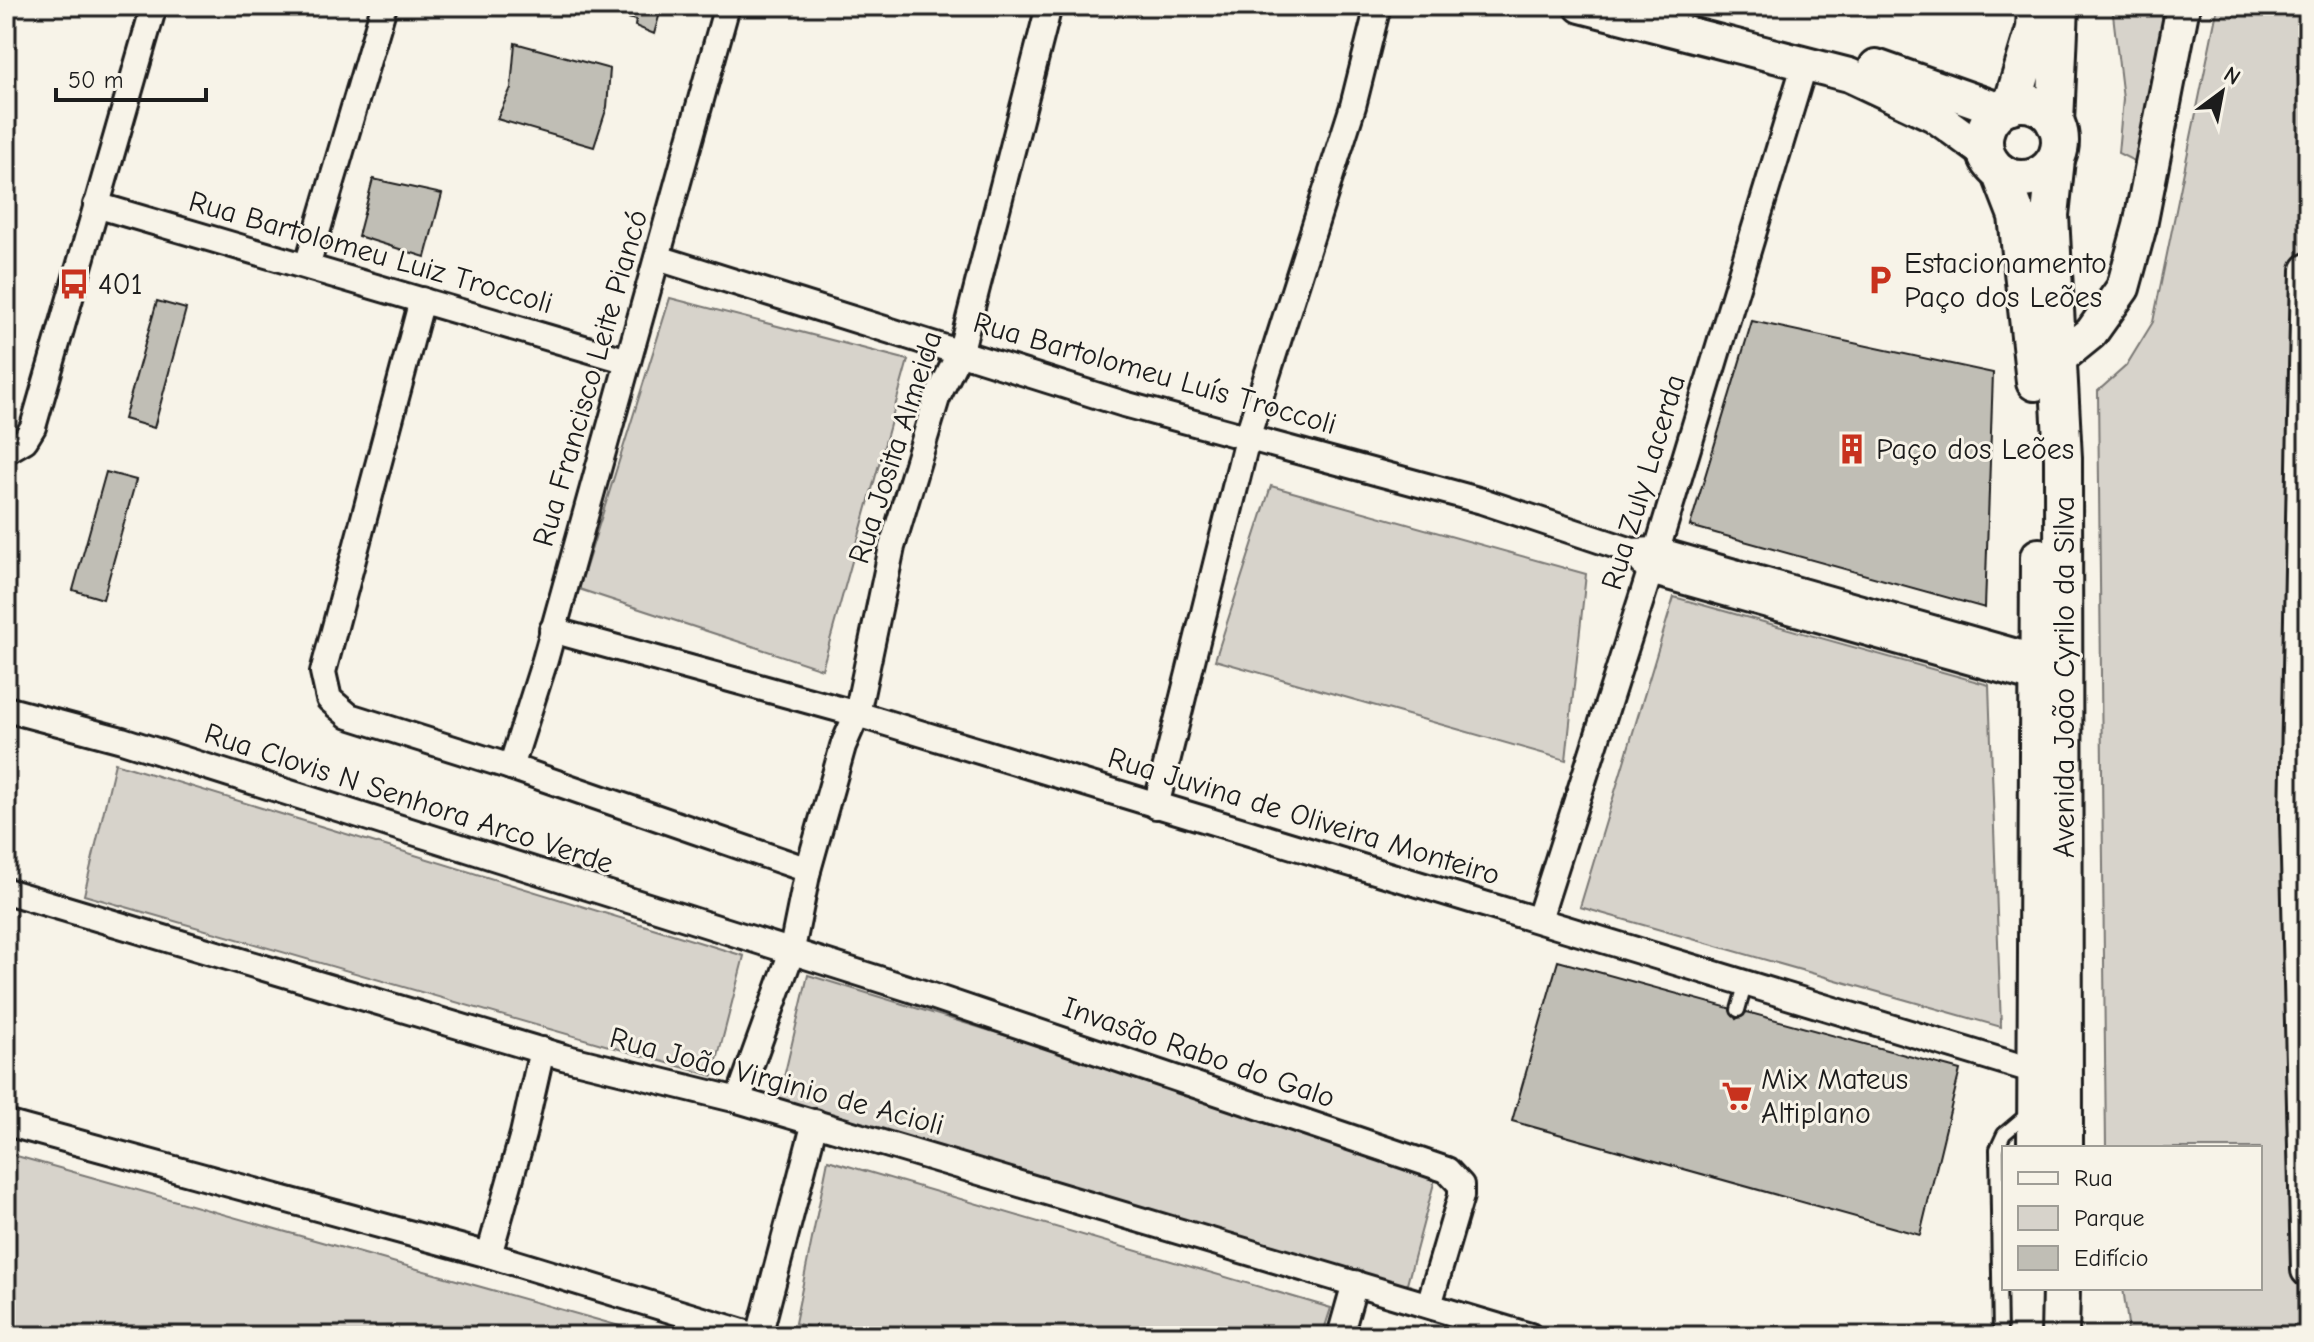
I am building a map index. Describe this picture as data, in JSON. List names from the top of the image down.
{
  "streets": {
    "main road": ["Avenida João Cyrilo da Silva"],
    "street": [
      "Rua Bartolomeu Luiz Troccoli",
      "Rua Bartolomeu Luís Troccoli",
      "Rua Francisco Leite Piancó",
      "Rua Josita Almeida",
      "Rua Zuly Lacerda",
      "Rua Clovis N Senhora Arco Verde",
      "Rua Juvina de Oliveira Monteiro",
      "Invasão Rabo do Galo",
      "Rua João Virginio de Acioli"
    ]
  },
  "crossings": [
    ["Rua Bartolomeu Luiz Troccoli", "Rua Francisco Leite Piancó"],
    ["Rua Bartolomeu Luís Troccoli", "Rua Francisco Leite Piancó"],
    ["Rua Bartolomeu Luís Troccoli", "Rua Josita Almeida"],
    ["Rua Bartolomeu Luís Troccoli", "Rua Zuly Lacerda"],
    ["Rua Bartolomeu Luís Troccoli", "Avenida João Cyrilo da Silva"],
    ["Rua Francisco Leite Piancó", "Rua Juvina de Oliveira Monteiro"],
    ["Rua Josita Almeida", "Rua Clovis N Senhora Arco Verde"],
    ["Rua Josita Almeida", "Rua Juvina de Oliveira Monteiro"],
    ["Rua Josita Almeida", "Invasão Rabo do Galo"],
    ["Rua Josita Almeida", "Rua João Virginio de Acioli"],
    ["Rua Zuly Lacerda", "Rua Juvina de Oliveira Monteiro"],
    ["Avenida João Cyrilo da Silva", "Rua Juvina de Oliveira Monteiro"],
    ["Rua Clovis N Senhora Arco Verde", "Invasão Rabo do Galo"],
    ["Invasão Rabo do Galo", "Rua João Virginio de Acioli"]
  ],
  "places": {
    "parking": ["Estacionamento Paço dos Leões"],
    "bus stop": ["401"],
    "building": ["Paço dos Leões"],
    "supermarket": ["Mix Mateus Altiplano"]
  },
  "legend": ["Rua", "Parque", "Edifício"],
  "scale_bar": "50 m",
  "north": "top right"
}
